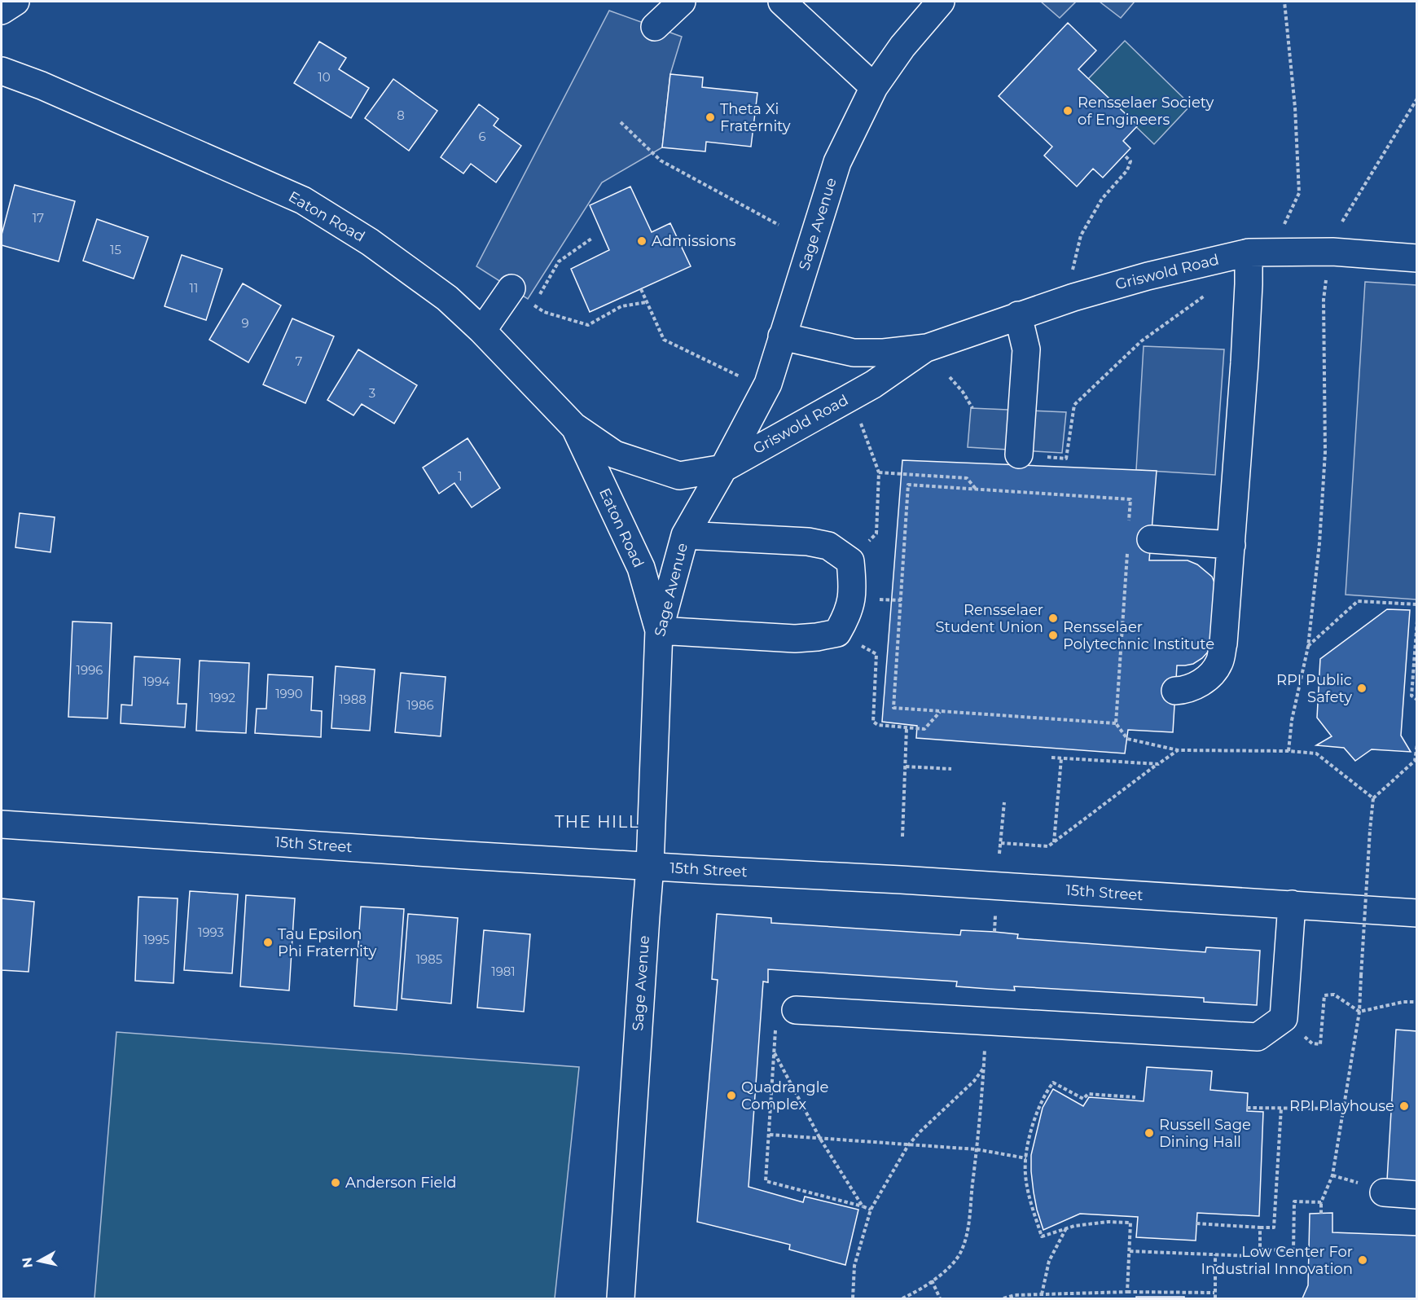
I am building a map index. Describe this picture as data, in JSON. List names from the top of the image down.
{
  "streets": {
    "street": [
      "Eaton Road",
      "Sage Avenue",
      "Griswold Road",
      "15th Street"
    ]
  },
  "crossings": [
    ["Eaton Road", "Sage Avenue"],
    ["Eaton Road", "Griswold Road"],
    ["Sage Avenue", "Griswold Road"],
    ["Sage Avenue", "15th Street"]
  ],
  "districts": ["THE HILL"],
  "places": [
    "Rensselaer Society of Engineers",
    "Theta Xi Fraternity",
    "Admissions",
    "Rensselaer Student Union",
    "Rensselaer Polytechnic Institute",
    "RPI Public Safety",
    "Tau Epsilon Phi Fraternity",
    "Quadrangle Complex",
    "RPI Playhouse",
    "Russell Sage Dining Hall",
    "Anderson Field",
    "Low Center For Industrial Innovation"
  ],
  "house_numbers": [
    "10",
    "8",
    "6",
    "17",
    "15",
    "11",
    "9",
    "7",
    "3",
    "1",
    "1996",
    "1994",
    "1990",
    "1992",
    "1988",
    "1986",
    "1993",
    "1995",
    "1985",
    "1981"
  ],
  "north": "left"
}
